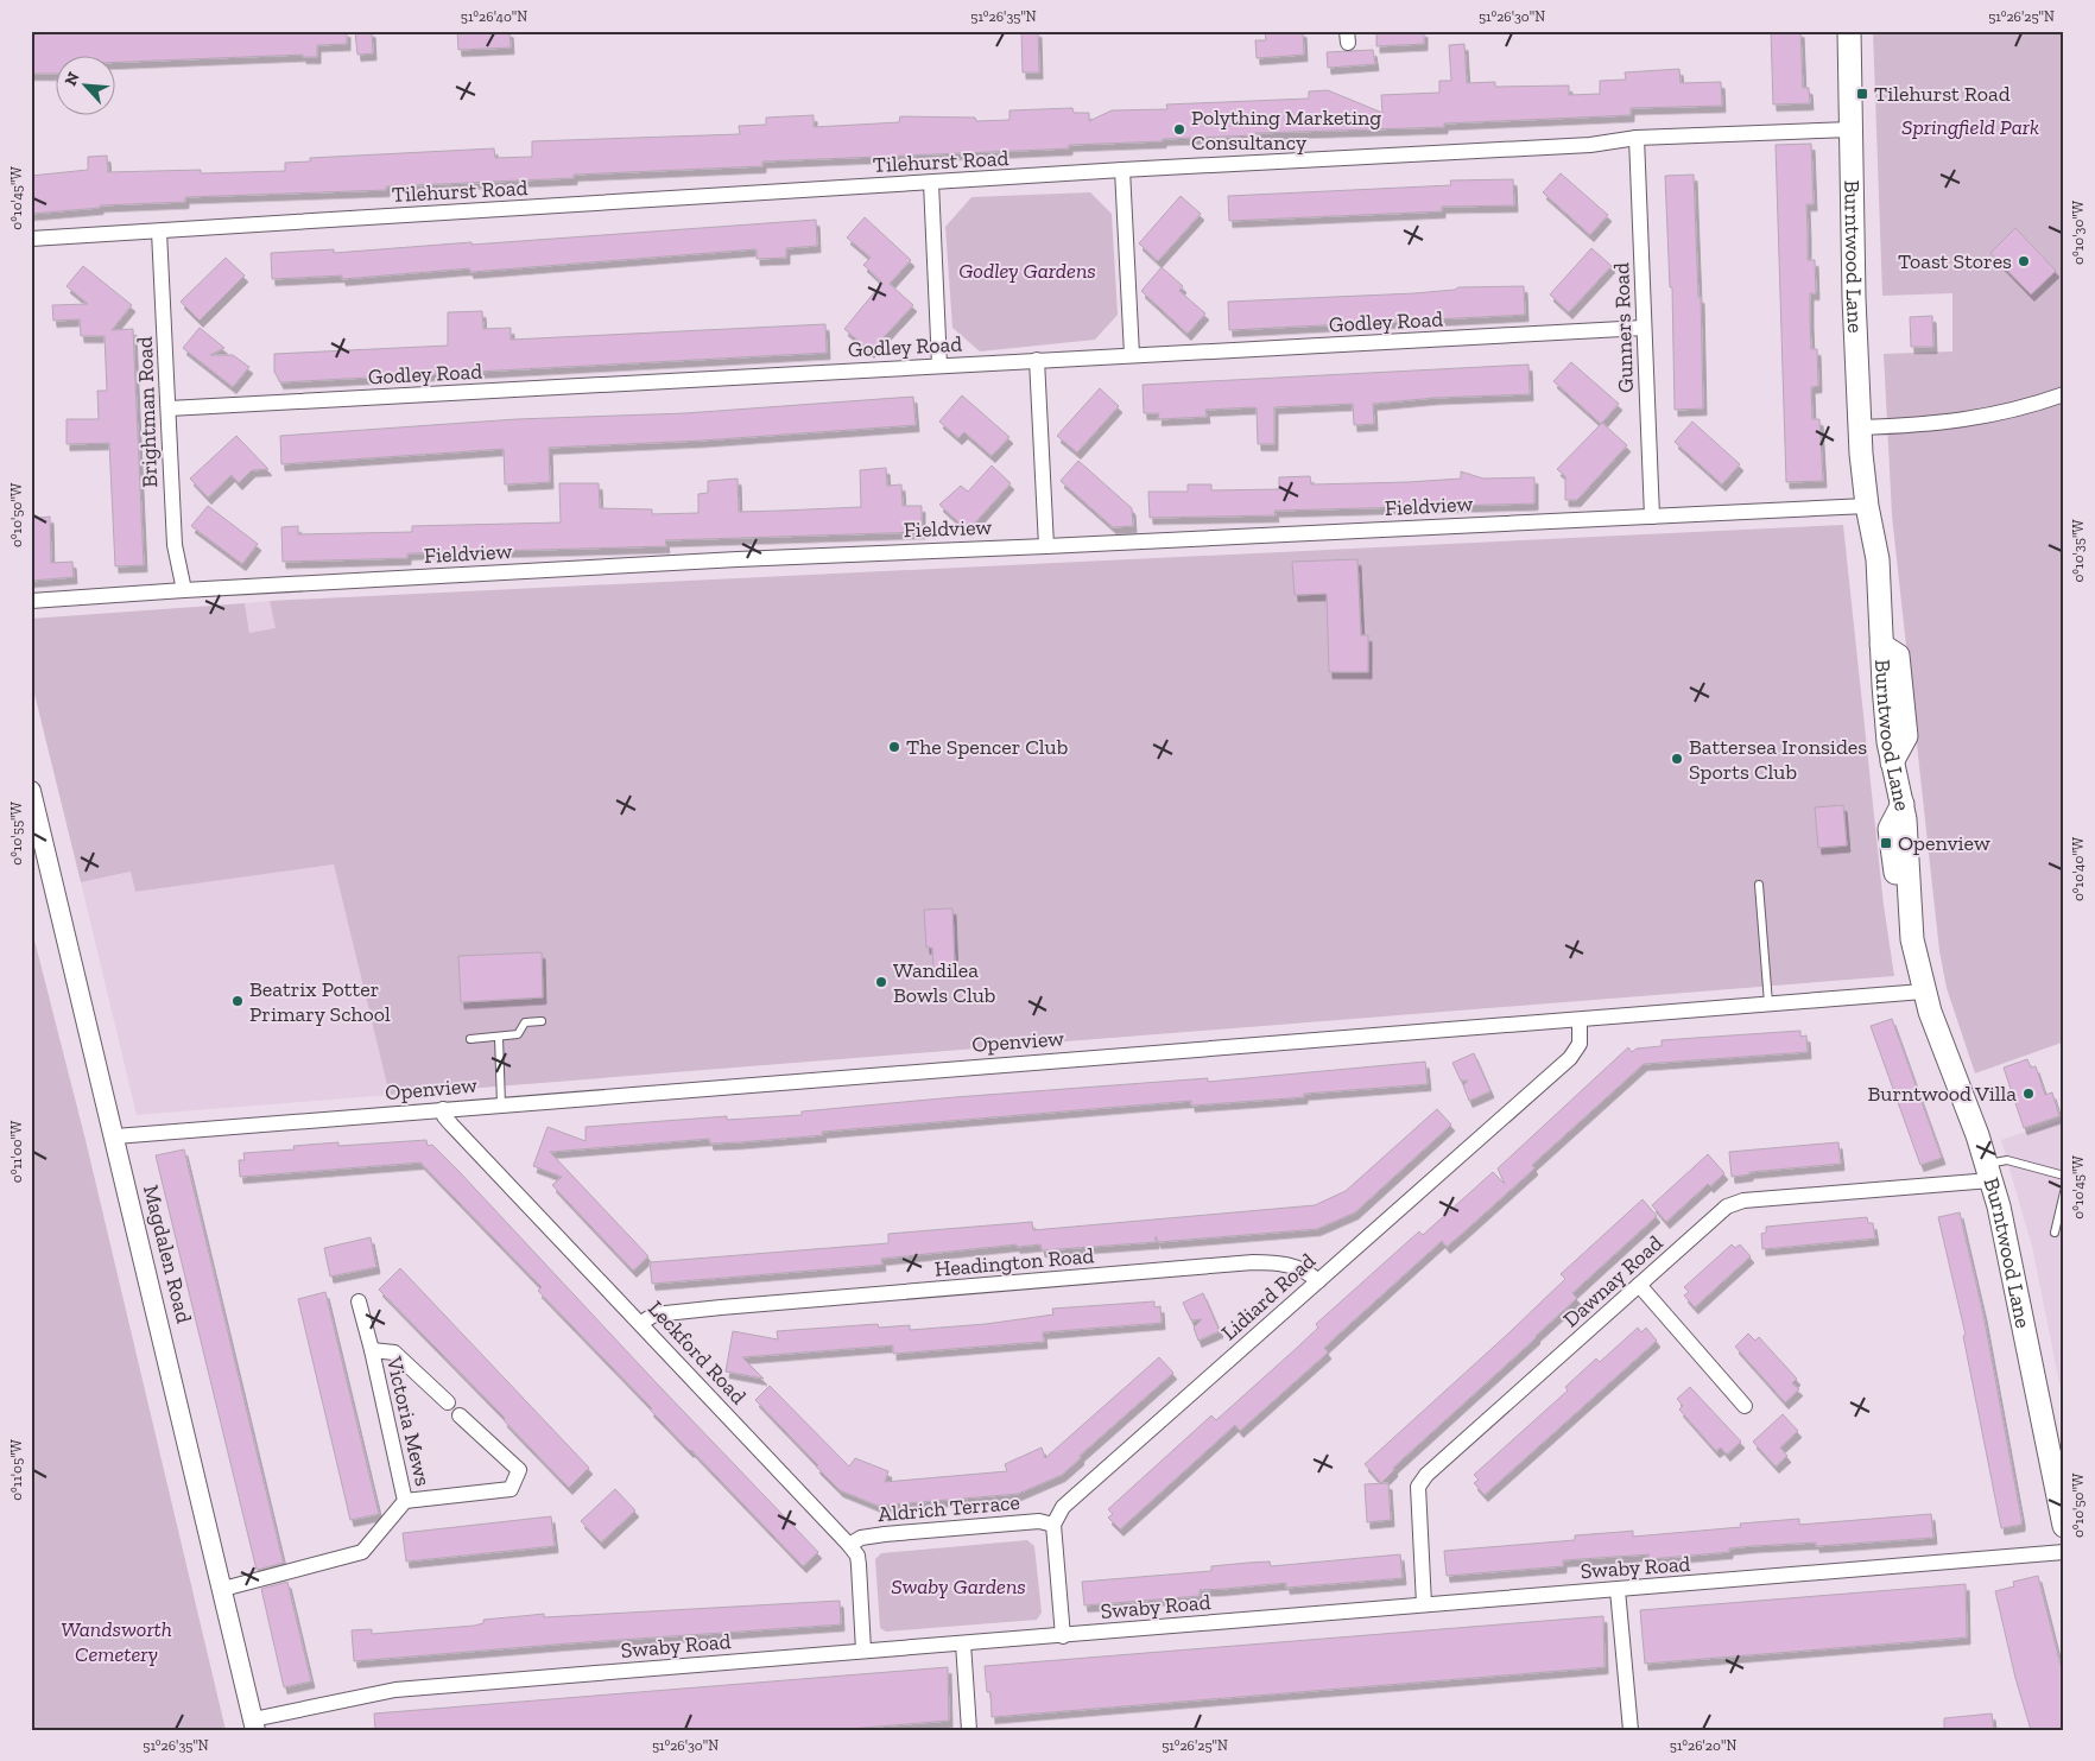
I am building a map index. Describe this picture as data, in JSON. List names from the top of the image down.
{
  "streets": {
    "main road": ["Burntwood Lane"],
    "street": [
      "Tilehurst Road",
      "Godley Road",
      "Gunners Road",
      "Brightman Road",
      "Fieldview",
      "Openview",
      "Magdalen Road",
      "Headington Road",
      "Dawnay Road",
      "Lidiard Road",
      "Leckford Road",
      "Victoria Mews",
      "Aldrich Terrace",
      "Swaby Road"
    ]
  },
  "crossings": [
    ["Tilehurst Road", "Burntwood Lane"],
    ["Tilehurst Road", "Gunners Road"],
    ["Tilehurst Road", "Brightman Road"],
    ["Burntwood Lane", "Fieldview"],
    ["Burntwood Lane", "Openview"],
    ["Burntwood Lane", "Dawnay Road"],
    ["Godley Road", "Gunners Road"],
    ["Godley Road", "Brightman Road"],
    ["Gunners Road", "Fieldview"],
    ["Brightman Road", "Fieldview"],
    ["Openview", "Magdalen Road"],
    ["Openview", "Lidiard Road"],
    ["Openview", "Leckford Road"],
    ["Magdalen Road", "Victoria Mews"],
    ["Magdalen Road", "Swaby Road"],
    ["Headington Road", "Lidiard Road"],
    ["Headington Road", "Leckford Road"],
    ["Dawnay Road", "Swaby Road"],
    ["Lidiard Road", "Aldrich Terrace"],
    ["Leckford Road", "Aldrich Terrace"],
    ["Leckford Road", "Swaby Road"]
  ],
  "parks": [
    "Springfield Park",
    "Godley Gardens",
    "Swaby Gardens",
    "Wandsworth Cemetery"
  ],
  "places": {
    "transit": ["Tilehurst Road", "Openview"],
    "other": [
      "Polything Marketing Consultancy",
      "Toast Stores",
      "The Spencer Club",
      "Battersea Ironsides Sports Club",
      "Wandilea Bowls Club",
      "Beatrix Potter Primary School",
      "Burntwood Villa"
    ]
  },
  "north": "top left",
  "coordinates": [
    "51°26'40\"N",
    "51°26'35\"N",
    "51°26'30\"N",
    "51°26'25\"N",
    "0°10'45\"W",
    "0°10'30\"W",
    "0°10'50\"W",
    "0°10'35\"W",
    "0°10'55\"W",
    "0°10'40\"W",
    "0°11'00\"W",
    "0°11'05\"W",
    "51°26'20\"N"
  ]
}
